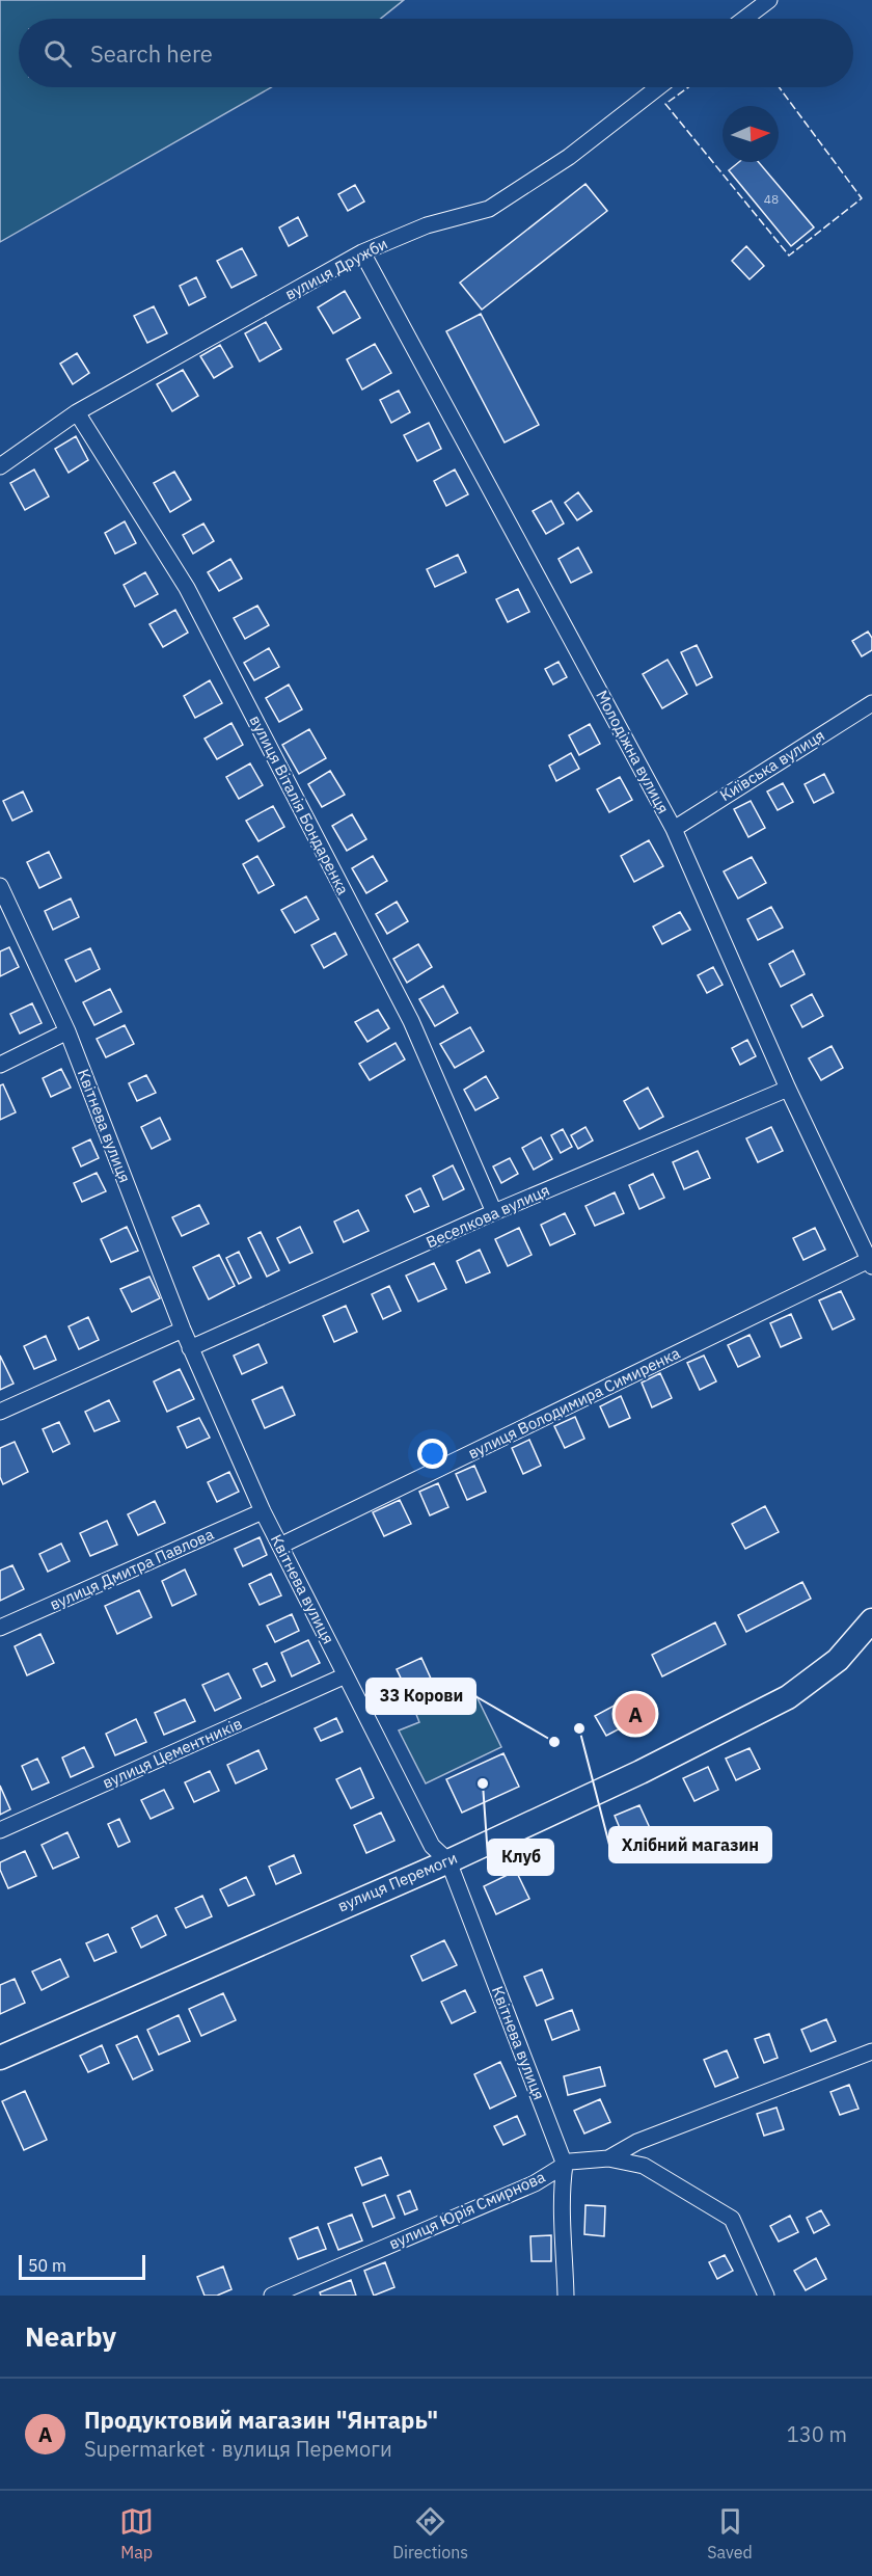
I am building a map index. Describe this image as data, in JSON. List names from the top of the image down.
{
  "streets": {
    "main road": ["вулиця Перемоги"],
    "street": [
      "вулиця Дружби",
      "Молодіжна вулиця",
      "Київська вулиця",
      "вулиця Віталія Бондаренка",
      "Квітнева вулиця",
      "Веселкова вулиця",
      "вулиця Володимира Симиренка",
      "вулиця Дмитра Павлова",
      "вулиця Цементників",
      "вулиця Юрія Смирнова"
    ]
  },
  "crossings": [
    ["вулиця Дружби", "Молодіжна вулиця"],
    ["вулиця Дружби", "вулиця Віталія Бондаренка"],
    ["Молодіжна вулиця", "Київська вулиця"],
    ["Молодіжна вулиця", "Веселкова вулиця"],
    ["Молодіжна вулиця", "вулиця Володимира Симиренка"],
    ["вулиця Віталія Бондаренка", "Веселкова вулиця"],
    ["Квітнева вулиця", "Веселкова вулиця"],
    ["Квітнева вулиця", "вулиця Володимира Симиренка"],
    ["Квітнева вулиця", "вулиця Дмитра Павлова"],
    ["Квітнева вулиця", "вулиця Цементників"],
    ["Квітнева вулиця", "вулиця Перемоги"],
    ["Квітнева вулиця", "вулиця Юрія Смирнова"]
  ],
  "places": ["Хлібний магазин", "33 Корови", "Клуб"],
  "house_numbers": ["48"],
  "scale_bar": "50 m",
  "north": "right",
  "page": {
    "search": "Search here",
    "pins": "A",
    "scale": "50 m",
    "heading": "Nearby",
    "list": [
      {
        "mark": "A",
        "name": "Продуктовий магазин \"Янтарь\"",
        "note": "Supermarket · вулиця Перемоги",
        "value": "130 m"
      }
    ],
    "nav": ["Map", "Directions", "Saved"]
  }
}
